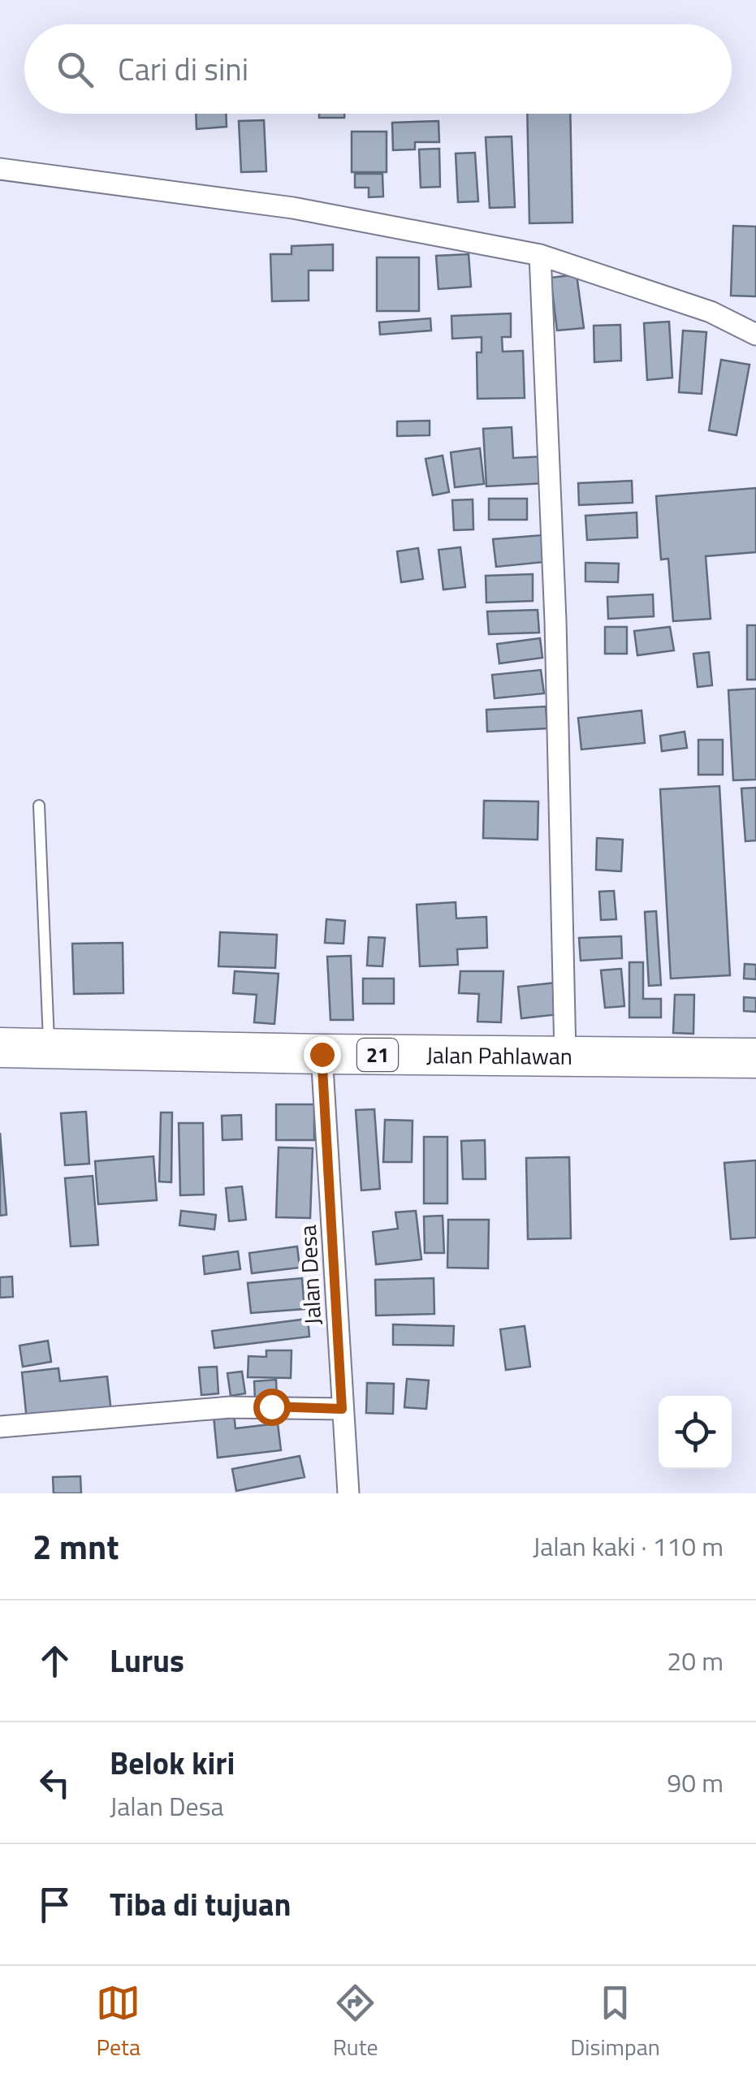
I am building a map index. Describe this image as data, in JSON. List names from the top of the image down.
{
  "streets": {
    "highway": ["21", "Jalan Pahlawan"],
    "street": ["Jalan Desa"]
  },
  "crossings": [
    ["Jalan Pahlawan", "Jalan Desa"]
  ],
  "page": {
    "search": "Cari di sini",
    "heading": ["2 mnt", "Jalan kaki · 110 m"],
    "list": [
      ["Lurus", "20 m"],
      ["Belok kiri", "Jalan Desa", "90 m"],
      "Tiba di tujuan"
    ],
    "nav": ["Peta", "Rute", "Disimpan"]
  }
}
